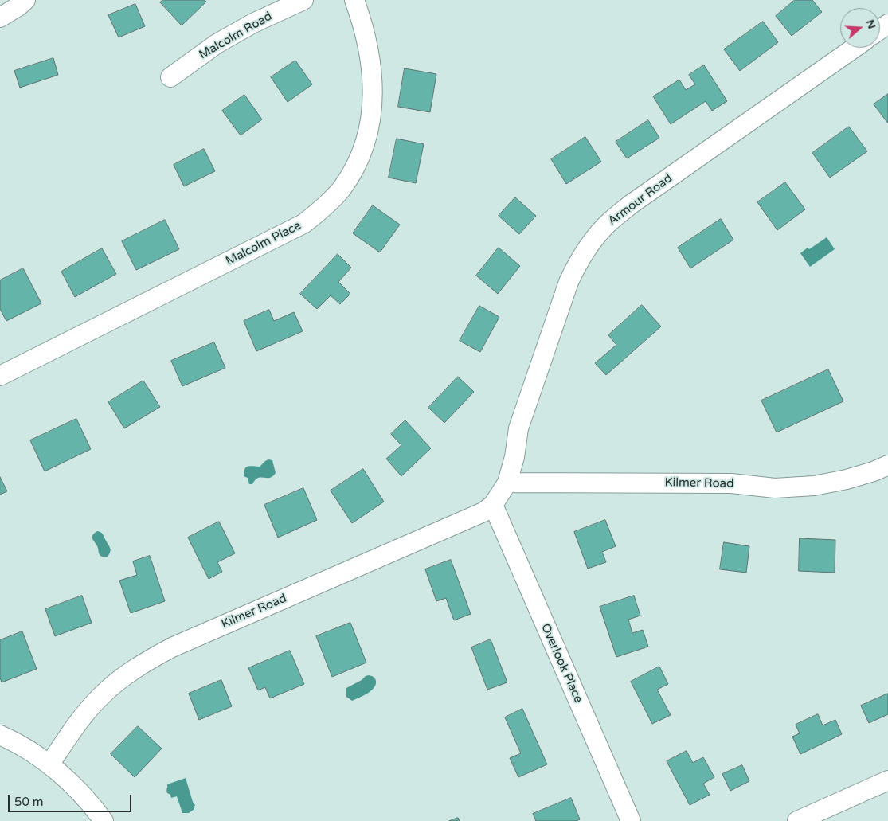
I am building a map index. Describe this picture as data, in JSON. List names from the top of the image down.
{
  "streets": {
    "street": [
      "Malcolm Road",
      "Armour Road",
      "Malcolm Place",
      "Kilmer Road",
      "Overlook Place"
    ]
  },
  "crossings": [
    ["Armour Road", "Kilmer Road"],
    ["Armour Road", "Overlook Place"],
    ["Kilmer Road", "Overlook Place"]
  ],
  "scale_bar": "50 m",
  "north": "right"
}
